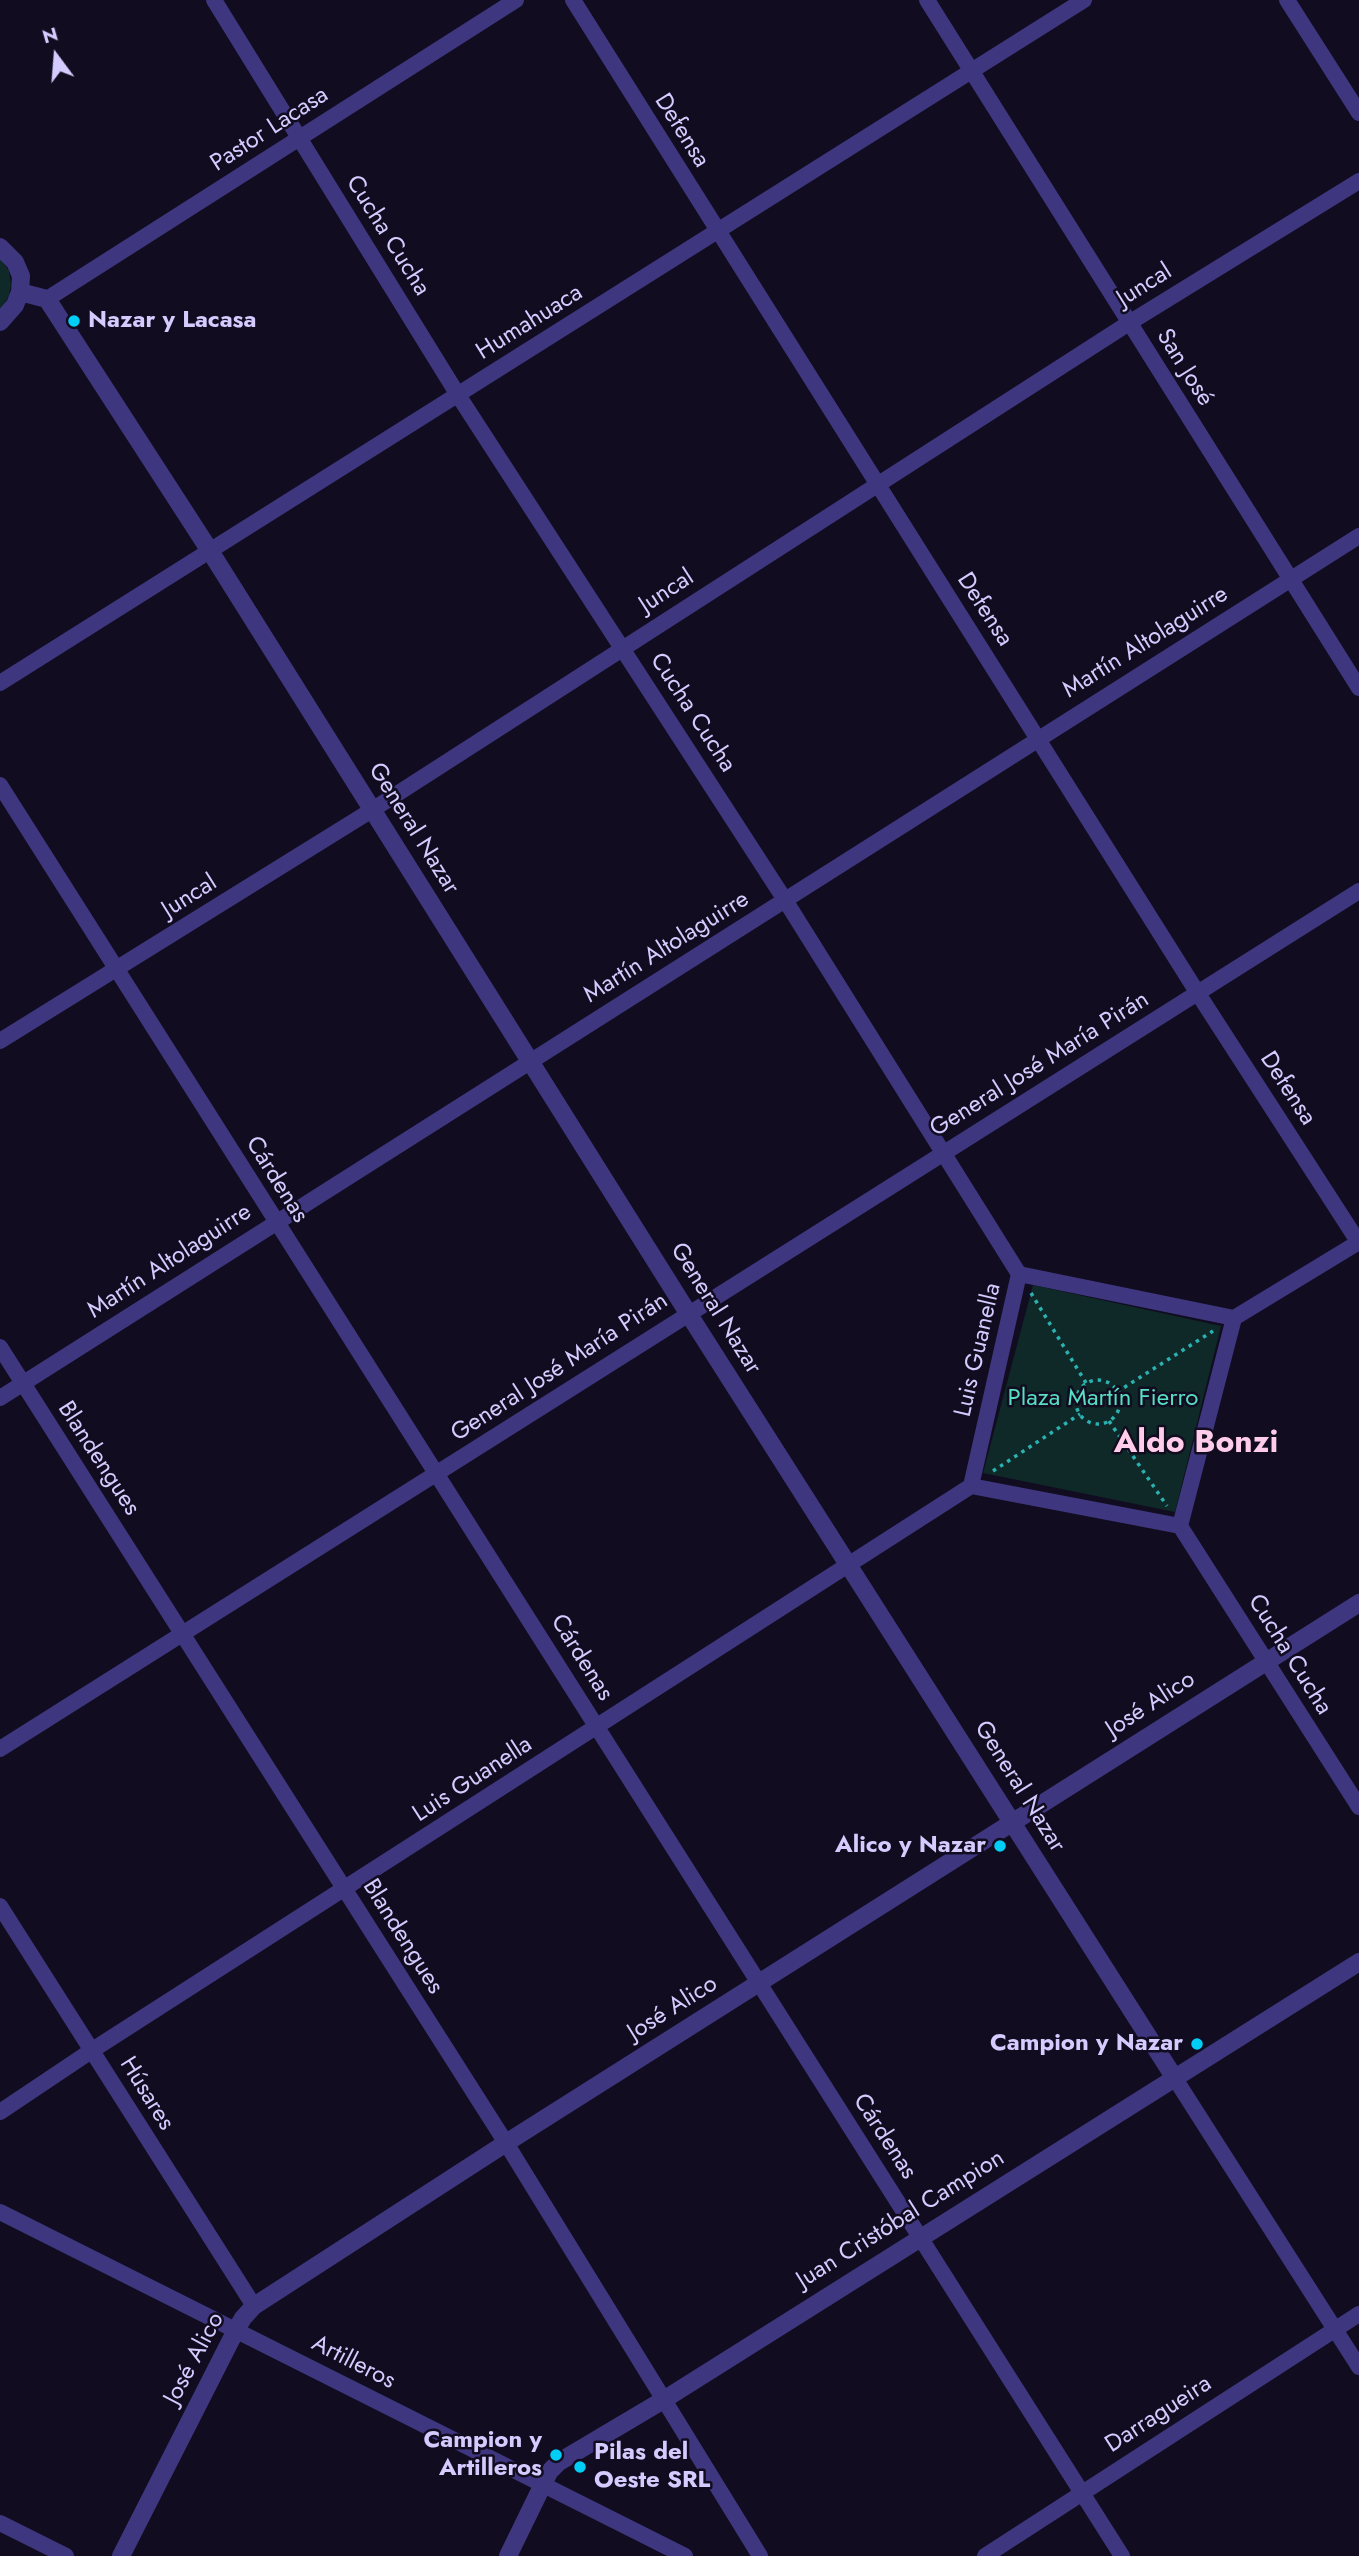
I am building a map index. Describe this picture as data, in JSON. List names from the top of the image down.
{
  "streets": {
    "street": [
      "Pastor Lacasa",
      "Defensa",
      "Cucha Cucha",
      "Juncal",
      "Humahuaca",
      "San José",
      "Martín Altolaguirre",
      "General Nazar",
      "General José María Pirán",
      "Cárdenas",
      "Luis Guanella",
      "Blandengues",
      "José Alico",
      "Húsares",
      "Juan Cristóbal Campion",
      "Artilleros",
      "Darragueira"
    ]
  },
  "crossings": [
    ["Pastor Lacasa", "Cucha Cucha"],
    ["Pastor Lacasa", "General Nazar"],
    ["Defensa", "Juncal"],
    ["Defensa", "Humahuaca"],
    ["Defensa", "Martín Altolaguirre"],
    ["Defensa", "General José María Pirán"],
    ["Cucha Cucha", "Juncal"],
    ["Cucha Cucha", "Humahuaca"],
    ["Cucha Cucha", "Martín Altolaguirre"],
    ["Cucha Cucha", "General José María Pirán"],
    ["Cucha Cucha", "Luis Guanella"],
    ["Cucha Cucha", "José Alico"],
    ["Juncal", "San José"],
    ["Juncal", "General Nazar"],
    ["Juncal", "Cárdenas"],
    ["Humahuaca", "San José"],
    ["Humahuaca", "General Nazar"],
    ["San José", "Martín Altolaguirre"],
    ["Martín Altolaguirre", "General Nazar"],
    ["Martín Altolaguirre", "Cárdenas"],
    ["Martín Altolaguirre", "Blandengues"],
    ["General Nazar", "General José María Pirán"],
    ["General Nazar", "Luis Guanella"],
    ["General Nazar", "José Alico"],
    ["General Nazar", "Juan Cristóbal Campion"],
    ["General Nazar", "Darragueira"],
    ["General José María Pirán", "Cárdenas"],
    ["General José María Pirán", "Blandengues"],
    ["Cárdenas", "Luis Guanella"],
    ["Cárdenas", "José Alico"],
    ["Cárdenas", "Juan Cristóbal Campion"],
    ["Cárdenas", "Darragueira"],
    ["Luis Guanella", "Blandengues"],
    ["Luis Guanella", "Húsares"],
    ["Blandengues", "José Alico"],
    ["Blandengues", "Juan Cristóbal Campion"],
    ["José Alico", "Húsares"],
    ["José Alico", "Artilleros"],
    ["Juan Cristóbal Campion", "Artilleros"]
  ],
  "districts": ["Aldo Bonzi"],
  "parks": ["Plaza Martín Fierro"],
  "places": [
    "Nazar y Lacasa",
    "Alico y Nazar",
    "Campion y Nazar",
    "Campion y Artilleros",
    "Pilas del Oeste SRL"
  ],
  "north": "top"
}
